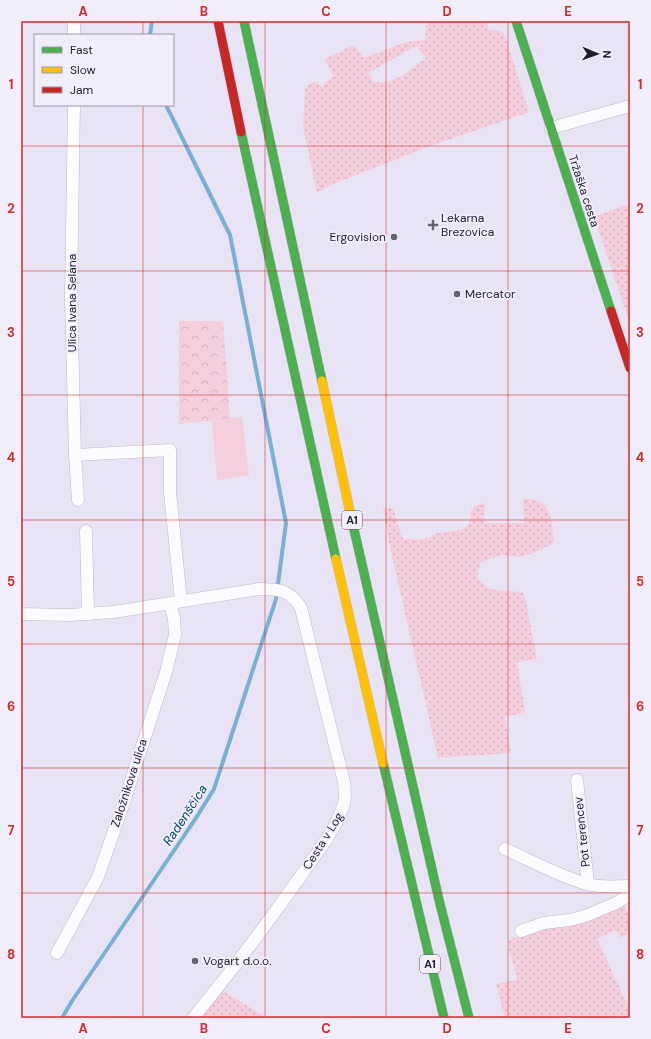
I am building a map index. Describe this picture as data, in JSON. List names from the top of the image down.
{
  "streets": {
    "main road": ["Tržaška cesta", "A1"],
    "street": [
      "Ulica Ivana Selana",
      "Založnikova ulica",
      "Pot terencev",
      "Cesta v Log"
    ]
  },
  "crossings": [
    ["Ulica Ivana Selana", "Založnikova ulica"],
    ["Založnikova ulica", "Cesta v Log"]
  ],
  "water": ["Radenščica"],
  "places": {
    "health": ["Lekarna Brezovica"],
    "other": ["Ergovision", "Mercator", "Vogart d.o.o."]
  },
  "legend": ["Fast", "Slow", "Jam"],
  "north": "right",
  "grid": {
    "columns": [
      "A",
      "B",
      "C",
      "D",
      "E"
    ],
    "rows": [
      "1",
      "2",
      "3",
      "4",
      "5",
      "6",
      "7",
      "8"
    ]
  }
}
